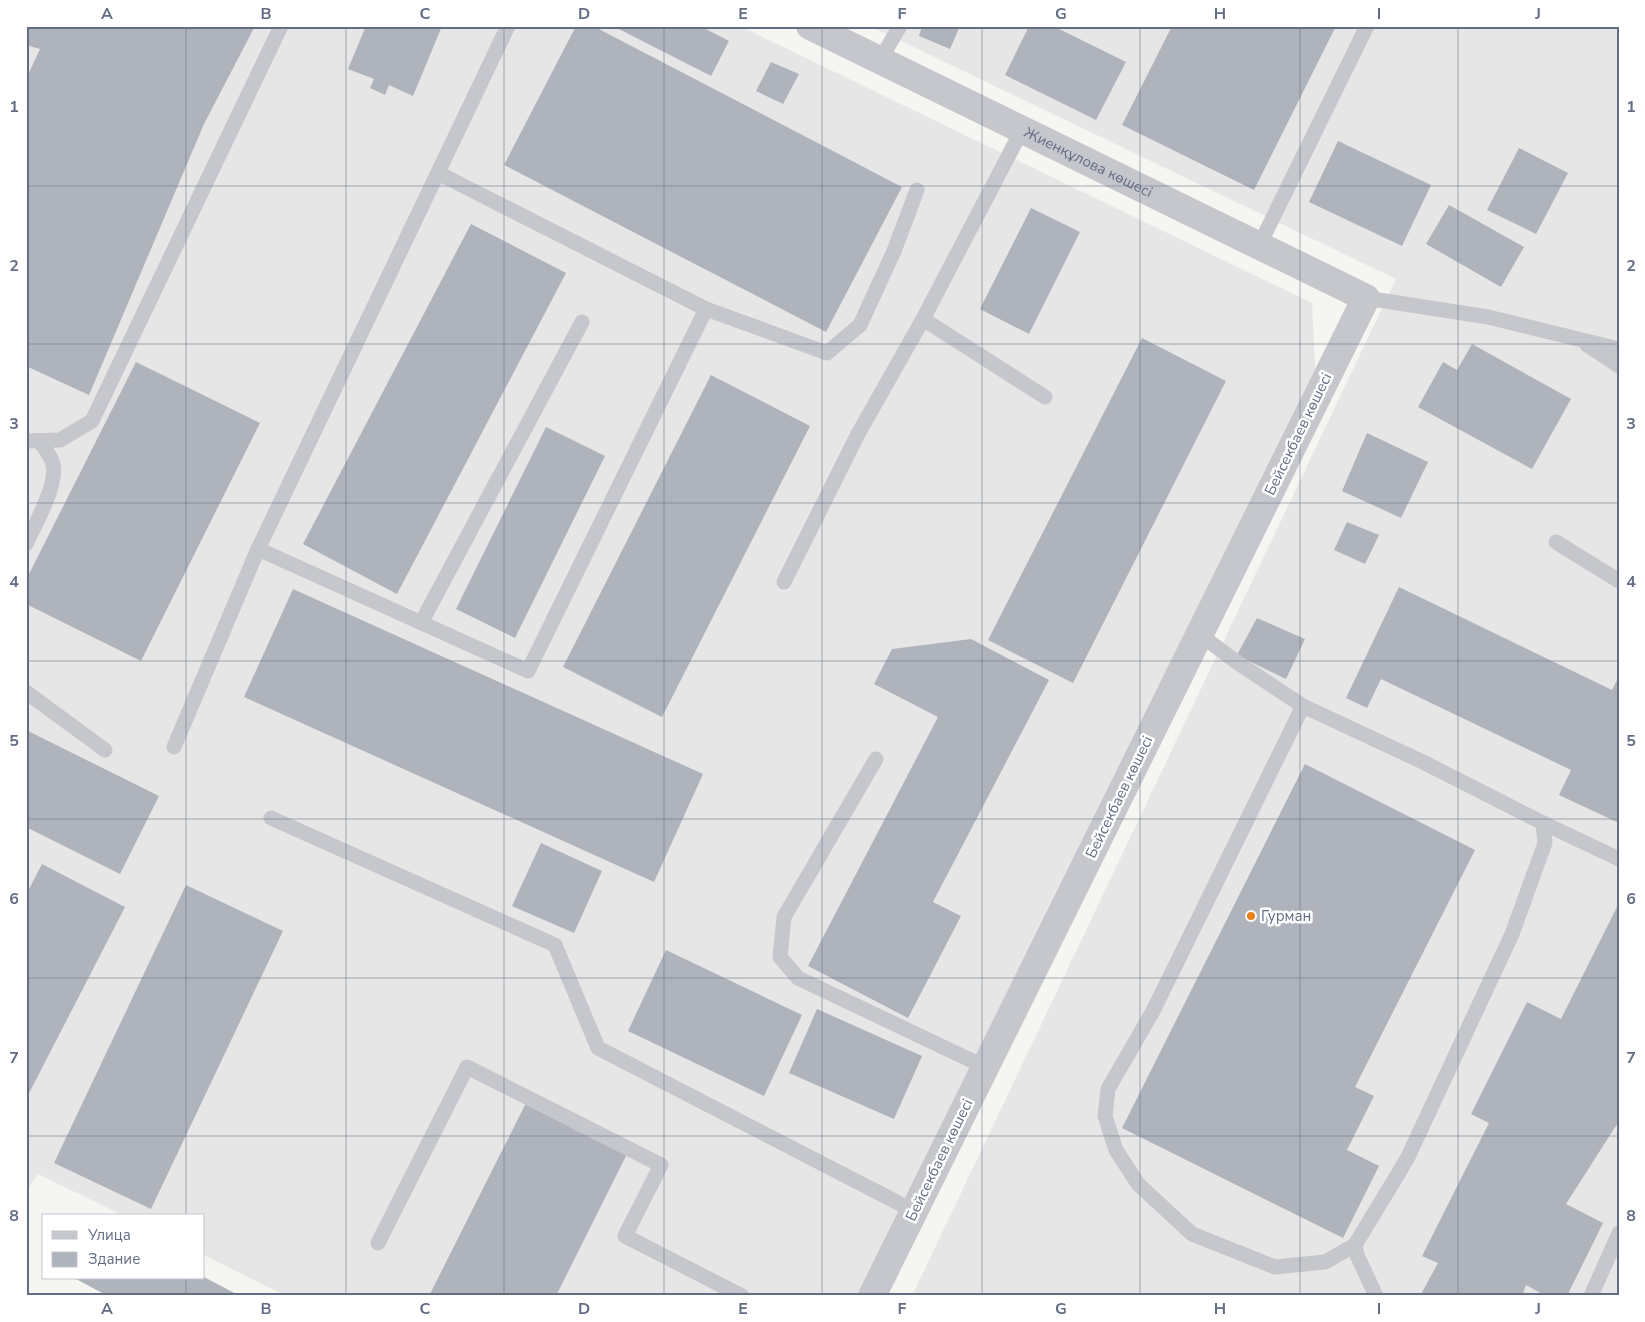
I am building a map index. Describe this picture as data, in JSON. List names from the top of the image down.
{
  "streets": {
    "street": ["Жиенқұлова көшесі", "Бейсекбаев көшесі"]
  },
  "crossings": [
    ["Жиенқұлова көшесі", "Бейсекбаев көшесі"]
  ],
  "places": ["Гурман"],
  "legend": ["Улица", "Здание"],
  "grid": {
    "columns": [
      "A",
      "B",
      "C",
      "D",
      "E",
      "F",
      "G",
      "H",
      "I",
      "J"
    ],
    "rows": [
      "1",
      "2",
      "3",
      "4",
      "5",
      "6",
      "7",
      "8"
    ]
  }
}
